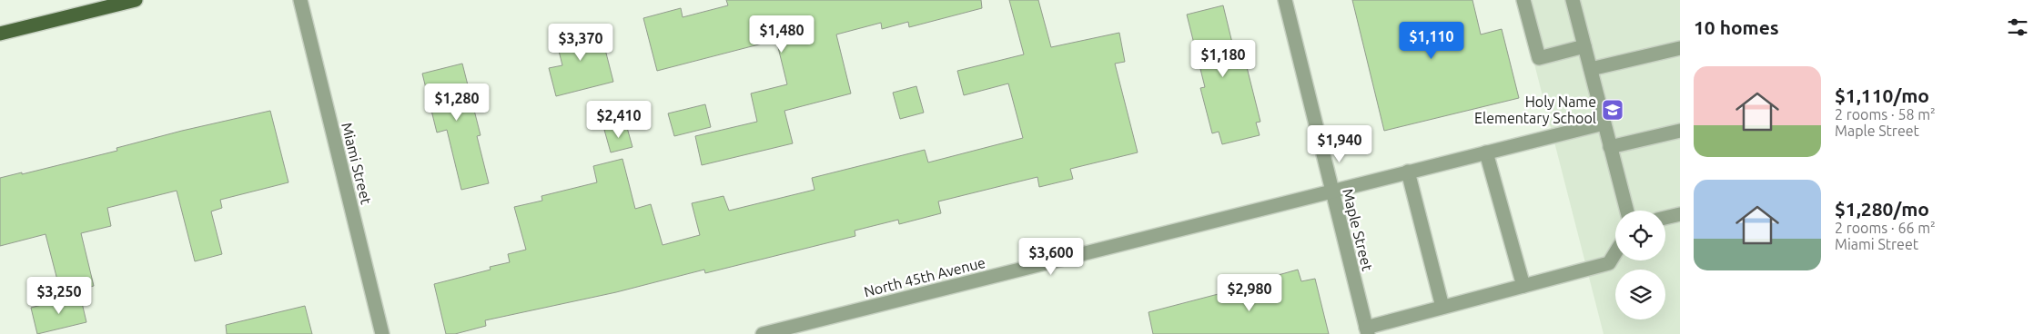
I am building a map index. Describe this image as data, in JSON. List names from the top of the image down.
{
  "streets": {
    "street": ["Miami Street", "Maple Street", "North 45th Avenue"]
  },
  "crossings": [
    ["Maple Street", "North 45th Avenue"]
  ],
  "places": {
    "school or university": ["Holy Name Elementary School"]
  },
  "page": {
    "heading": "10 homes",
    "price": [
      "$1,480",
      "$1,110",
      "$3,370",
      "$1,180",
      "$1,280",
      "$2,410",
      "$1,940",
      "$3,600",
      "$2,980",
      "$3,250"
    ],
    "list": [
      {
        "name": "$1,110/mo",
        "note": "2 rooms · 58 m² · Maple Street"
      },
      {
        "name": "$1,280/mo",
        "note": "2 rooms · 66 m² · Miami Street"
      }
    ]
  }
}
